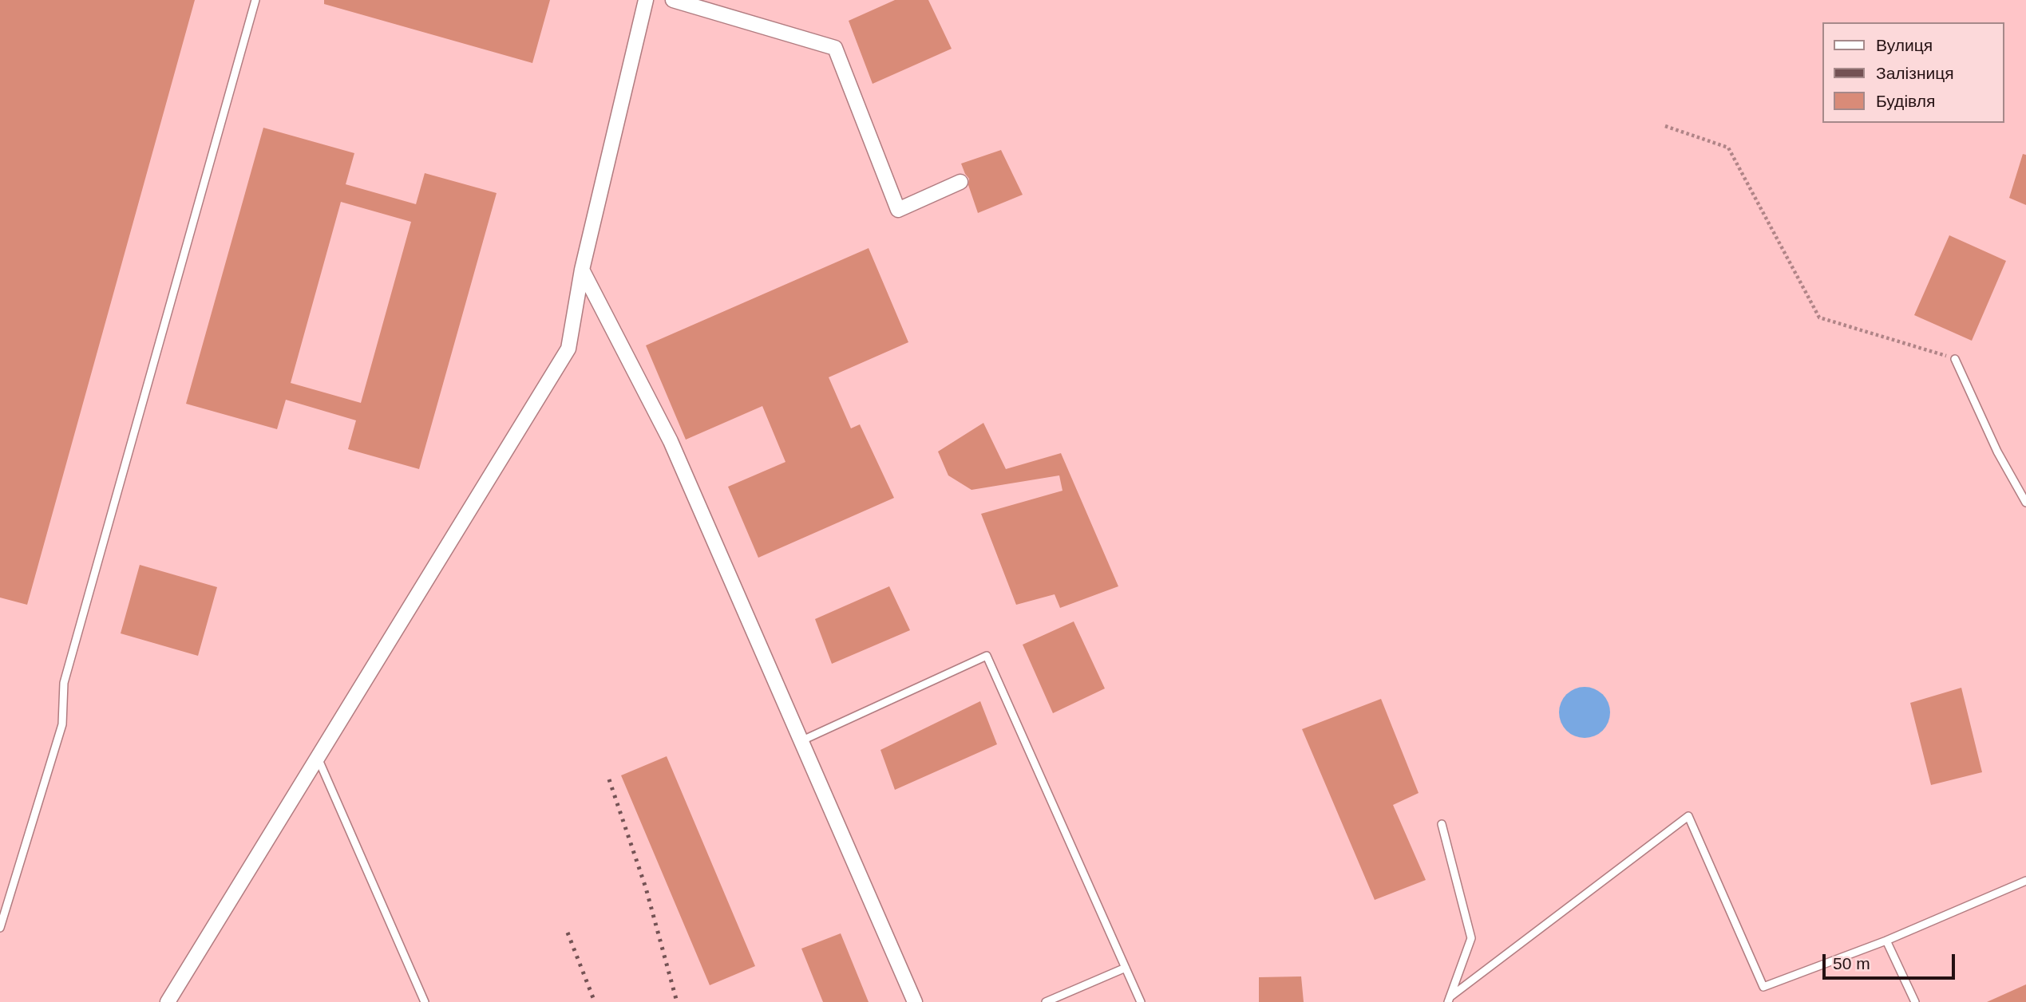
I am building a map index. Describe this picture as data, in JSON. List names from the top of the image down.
{
  "legend": ["Вулиця", "Залізниця", "Будівля"],
  "scale_bar": "50 m"
}
